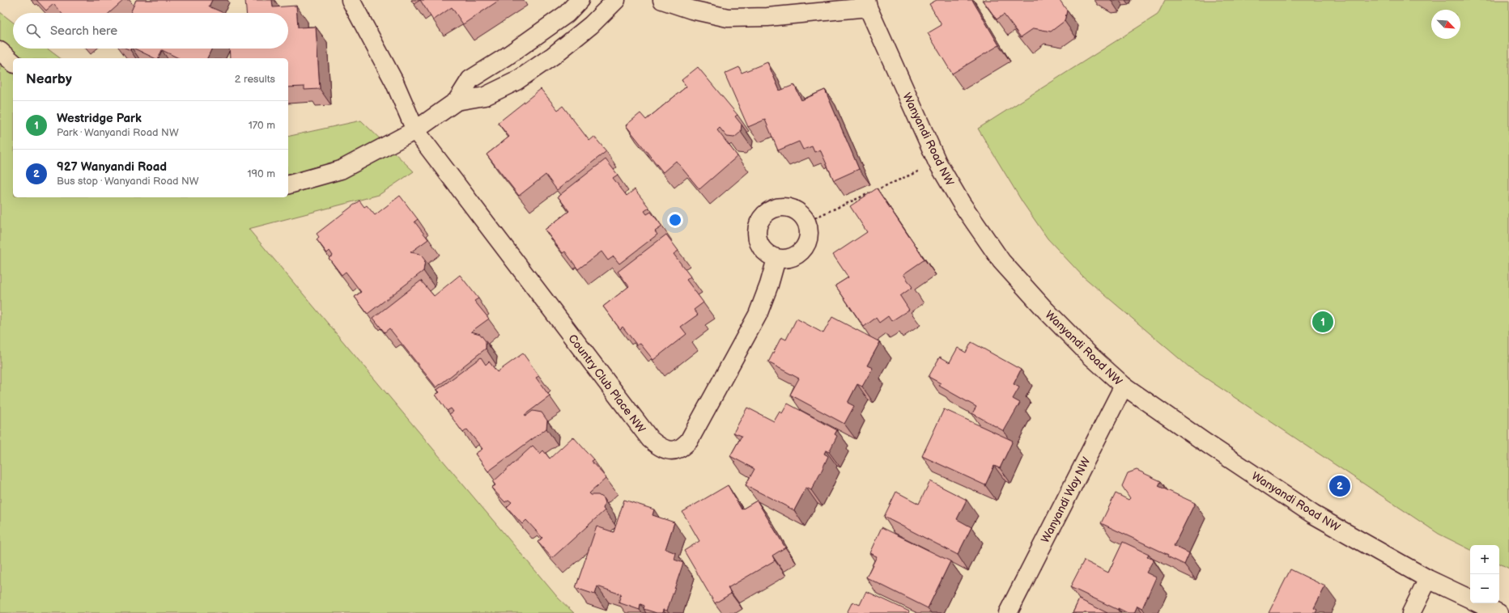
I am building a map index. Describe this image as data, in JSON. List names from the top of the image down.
{
  "streets": {
    "street": ["Wanyandi Road NW", "Country Club Place NW", "Wanyandi Way NW"]
  },
  "crossings": [
    ["Wanyandi Road NW", "Wanyandi Way NW"]
  ],
  "north": "bottom right",
  "page": {
    "search": "Search here",
    "heading": ["Nearby", "2 results"],
    "list": [
      {
        "mark": "1",
        "name": "Westridge Park",
        "note": "Park · Wanyandi Road NW",
        "value": "170 m"
      },
      {
        "mark": "2",
        "name": "927 Wanyandi Road",
        "note": "Bus stop · Wanyandi Road NW",
        "value": "190 m"
      }
    ],
    "pins": ["1", "2"],
    "map_buttons": ["+", "−"]
  }
}
